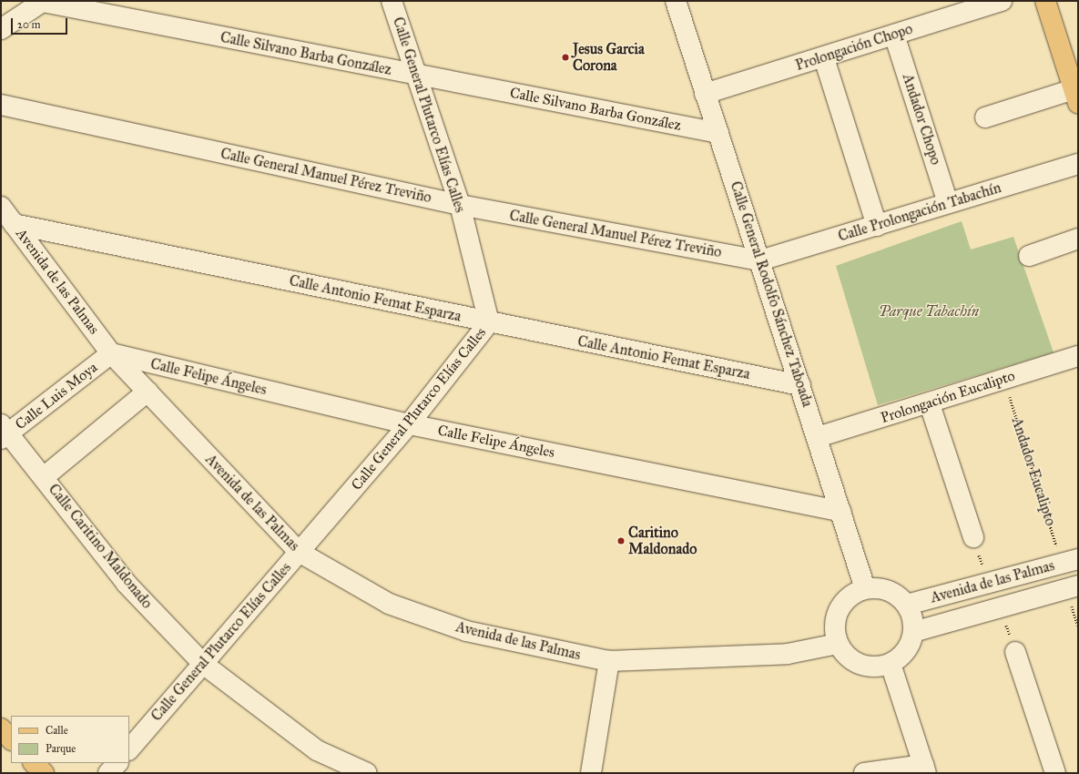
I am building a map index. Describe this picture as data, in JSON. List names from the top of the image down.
{
  "streets": {
    "street": [
      "Prolongación Chopo",
      "Calle Silvano Barba González",
      "Calle General Plutarco Elías Calles",
      "Andador Chopo",
      "Calle General Manuel Pérez Treviño",
      "Calle Prolongación Tabachín",
      "Avenida de las Palmas",
      "Calle General Rodolfo Sánchez Taboada",
      "Calle Antonio Femat Esparza",
      "Calle Felipe Ángeles",
      "Calle Luis Moya",
      "Prolongación Eucalipto",
      "Calle Caritino Maldonado"
    ],
    "path": ["Andador Eucalipto"]
  },
  "crossings": [
    ["Prolongación Chopo", "Andador Chopo"],
    ["Prolongación Chopo", "Calle General Rodolfo Sánchez Taboada"],
    ["Calle Silvano Barba González", "Calle General Plutarco Elías Calles"],
    ["Calle Silvano Barba González", "Calle General Rodolfo Sánchez Taboada"],
    ["Calle General Plutarco Elías Calles", "Calle General Manuel Pérez Treviño"],
    ["Calle General Plutarco Elías Calles", "Avenida de las Palmas"],
    ["Calle General Plutarco Elías Calles", "Calle Antonio Femat Esparza"],
    ["Calle General Plutarco Elías Calles", "Calle Felipe Ángeles"],
    ["Calle General Plutarco Elías Calles", "Calle Caritino Maldonado"],
    ["Andador Chopo", "Calle Prolongación Tabachín"],
    ["Calle General Manuel Pérez Treviño", "Calle Prolongación Tabachín"],
    ["Calle General Manuel Pérez Treviño", "Calle General Rodolfo Sánchez Taboada"],
    ["Calle Prolongación Tabachín", "Calle General Rodolfo Sánchez Taboada"],
    ["Avenida de las Palmas", "Calle General Rodolfo Sánchez Taboada"],
    ["Avenida de las Palmas", "Calle Antonio Femat Esparza"],
    ["Avenida de las Palmas", "Calle Felipe Ángeles"],
    ["Avenida de las Palmas", "Calle Luis Moya"],
    ["Avenida de las Palmas", "Andador Eucalipto"],
    ["Calle General Rodolfo Sánchez Taboada", "Calle Antonio Femat Esparza"],
    ["Calle General Rodolfo Sánchez Taboada", "Calle Felipe Ángeles"],
    ["Calle General Rodolfo Sánchez Taboada", "Prolongación Eucalipto"],
    ["Calle Felipe Ángeles", "Calle Luis Moya"],
    ["Calle Luis Moya", "Calle Caritino Maldonado"],
    ["Prolongación Eucalipto", "Andador Eucalipto"]
  ],
  "parks": ["Parque Tabachín"],
  "places": ["Jesus Garcia Corona", "Caritino Maldonado"],
  "legend": ["Calle", "Parque"],
  "scale_bar": "20 m"
}
